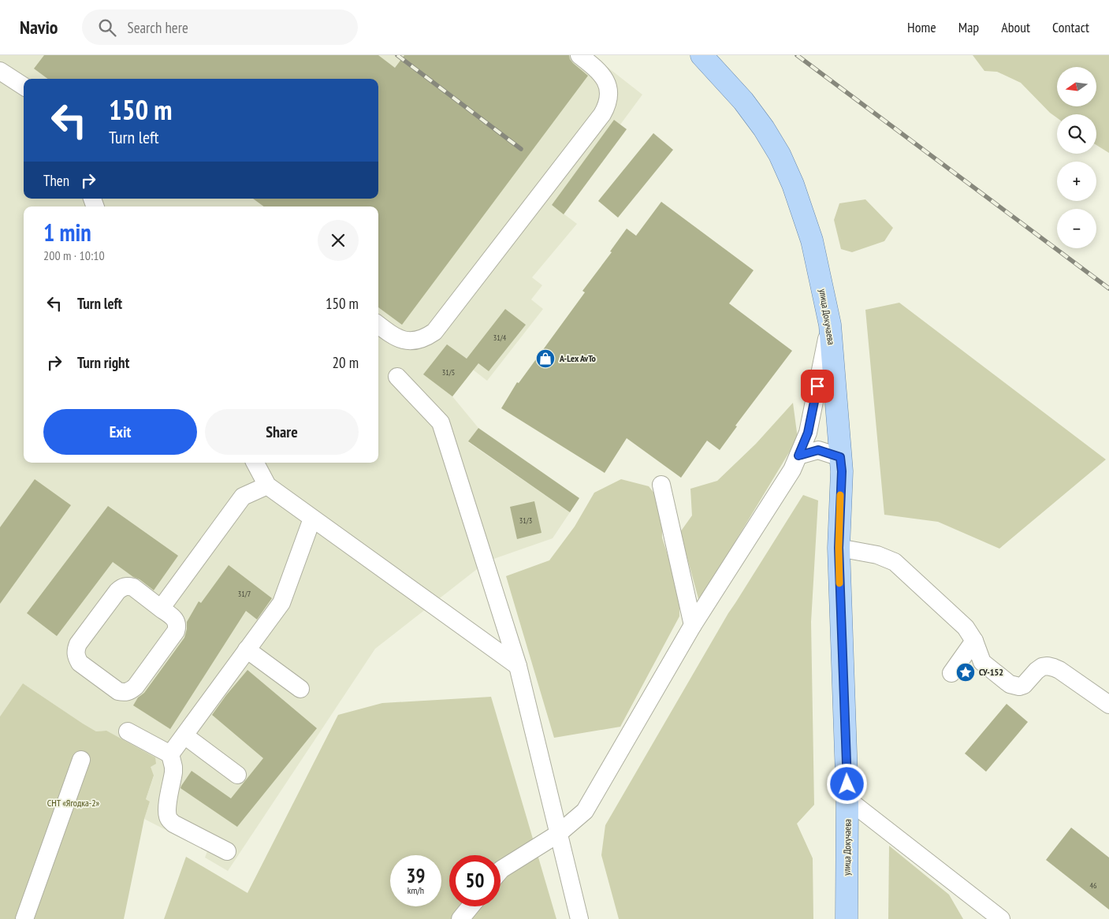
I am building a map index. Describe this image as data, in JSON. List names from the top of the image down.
{
  "streets": {
    "main road": ["улица Докучаева"]
  },
  "parks": ["СНТ «Ягодка-2»"],
  "places": {
    "shop": ["A-Lex AvTo"],
    "place": ["СУ-152"]
  },
  "house_numbers": [
    "31/4",
    "31/5",
    "31/3",
    "31/7",
    "46"
  ],
  "north": "left",
  "page": {
    "header": "Navio",
    "search": "Search here",
    "nav": [
      "Home",
      "Map",
      "About",
      "Contact"
    ],
    "map_buttons": ["+", "−"],
    "turn": ["150 m", "Turn left"],
    "then": "Then",
    "heading": ["1 min", "200 m · 10:10"],
    "list": [
      {
        "name": "Turn left",
        "value": "150 m"
      },
      {
        "name": "Turn right",
        "value": "20 m"
      }
    ],
    "buttons": ["Exit", "Share"],
    "speed": "39 km/h",
    "limit": "50"
  }
}
